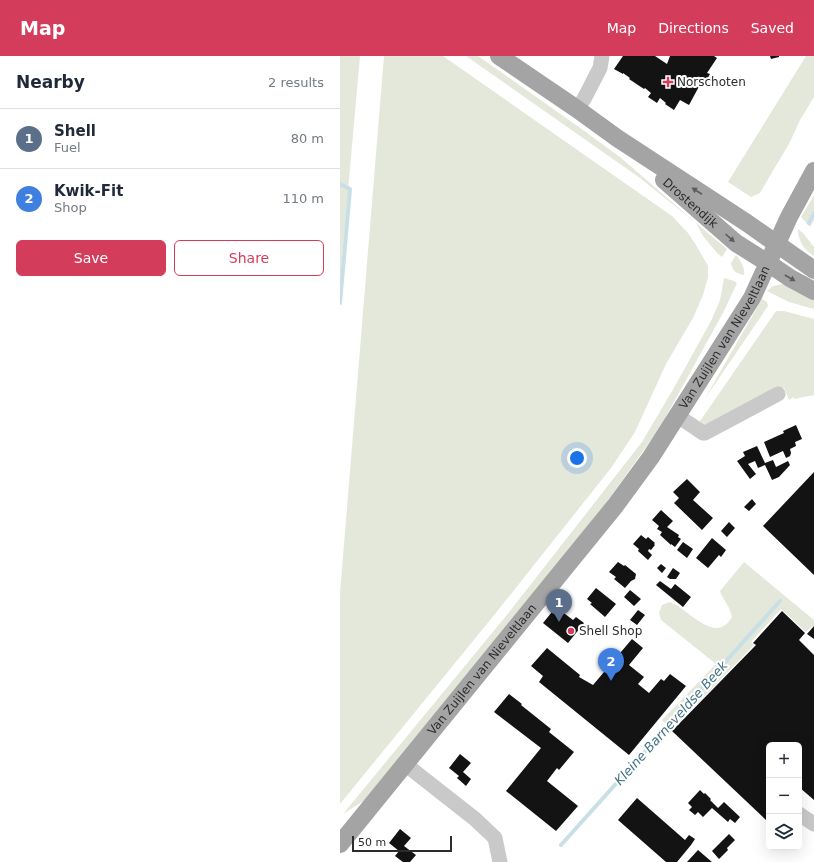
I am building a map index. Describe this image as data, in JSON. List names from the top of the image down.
{
  "streets": {
    "main road": ["Drostendijk", "Van Zuijlen van Nieveltlaan"]
  },
  "crossings": [
    ["Drostendijk", "Van Zuijlen van Nieveltlaan"]
  ],
  "water": ["Kleine Barneveldse Beek"],
  "places": {
    "health": ["Norschoten"],
    "other": ["Shell Shop"]
  },
  "scale_bar": "50 m",
  "page": {
    "header": "Map",
    "nav": ["Map", "Directions", "Saved"],
    "heading": ["Nearby", "2 results"],
    "list": [
      {
        "mark": "1",
        "name": "Shell",
        "note": "Fuel",
        "value": "80 m"
      },
      {
        "mark": "2",
        "name": "Kwik-Fit",
        "note": "Shop",
        "value": "110 m"
      }
    ],
    "buttons": ["Save", "Share"],
    "pins": ["1", "2"],
    "map_buttons": ["+", "−"],
    "scale": "50 m"
  }
}
